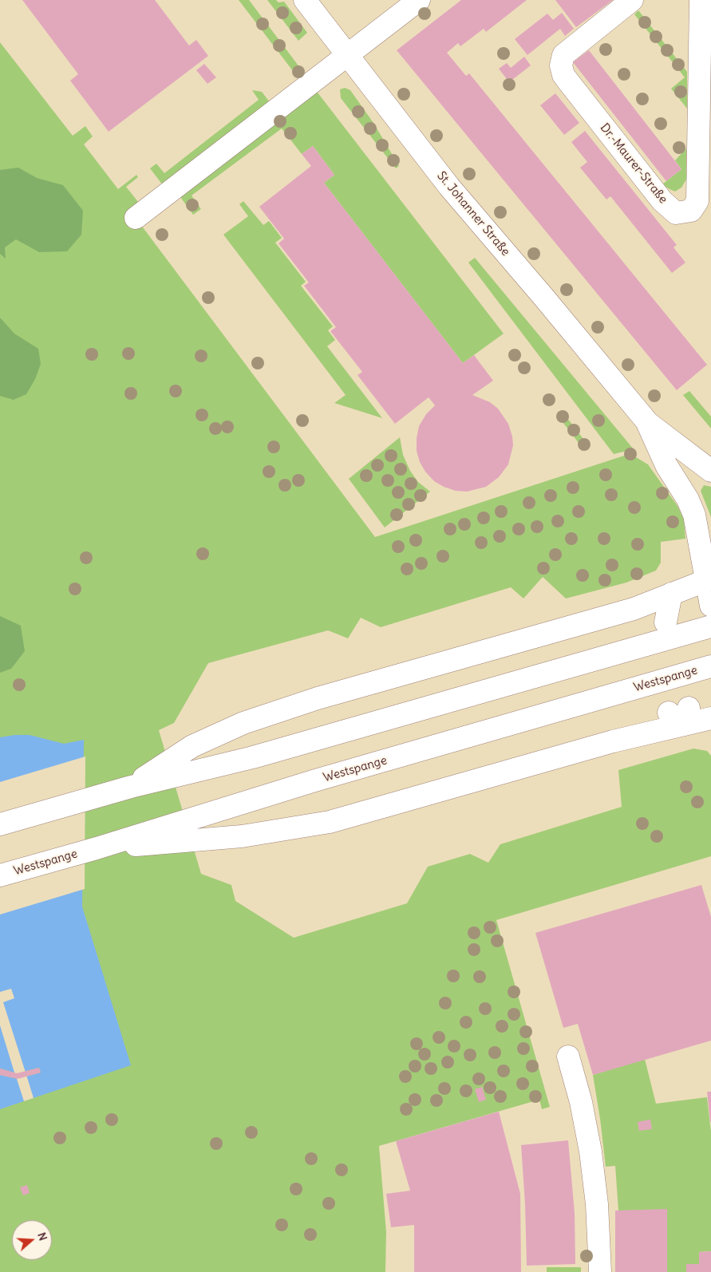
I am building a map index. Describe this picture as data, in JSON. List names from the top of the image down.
{
  "streets": {
    "main road": ["Dr.-Maurer-Straße", "St. Johanner Straße", "Westspange"]
  },
  "north": "right"
}
